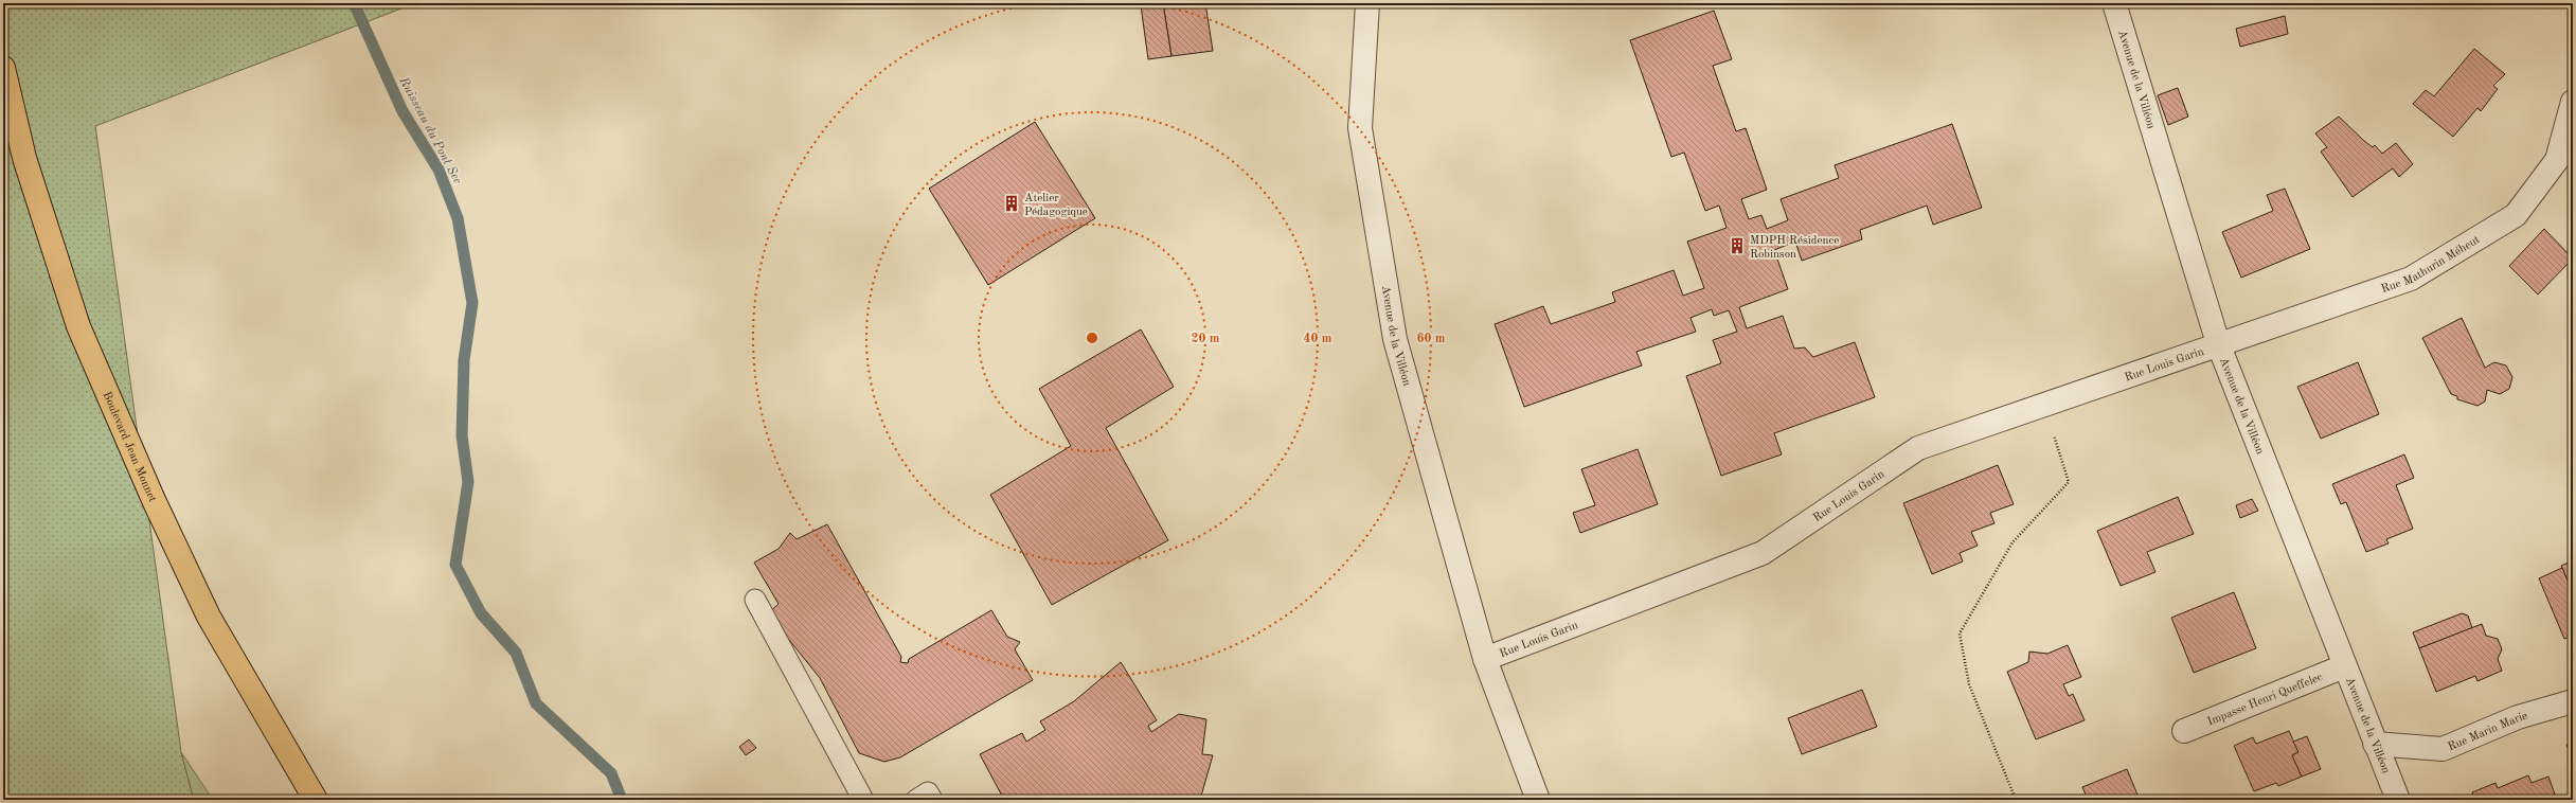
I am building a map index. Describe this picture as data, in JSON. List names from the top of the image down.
{
  "streets": {
    "main road": ["Boulevard Jean Monnet"],
    "street": [
      "Avenue de la Villéon",
      "Rue Mathurin Méheut",
      "Rue Louis Garin",
      "Impasse Henri Queffelec",
      "Rue Marin Marie"
    ]
  },
  "crossings": [
    ["Avenue de la Villéon", "Rue Mathurin Méheut"],
    ["Avenue de la Villéon", "Rue Louis Garin"],
    ["Avenue de la Villéon", "Impasse Henri Queffelec"],
    ["Avenue de la Villéon", "Rue Marin Marie"],
    ["Rue Mathurin Méheut", "Rue Louis Garin"]
  ],
  "water": ["Ruisseau du Pont Sec"],
  "places": {
    "building": ["Atelier Pédagogique", "MDPH Résidence Robinson"]
  },
  "rings": ["20 m", "40 m", "60 m"]
}
